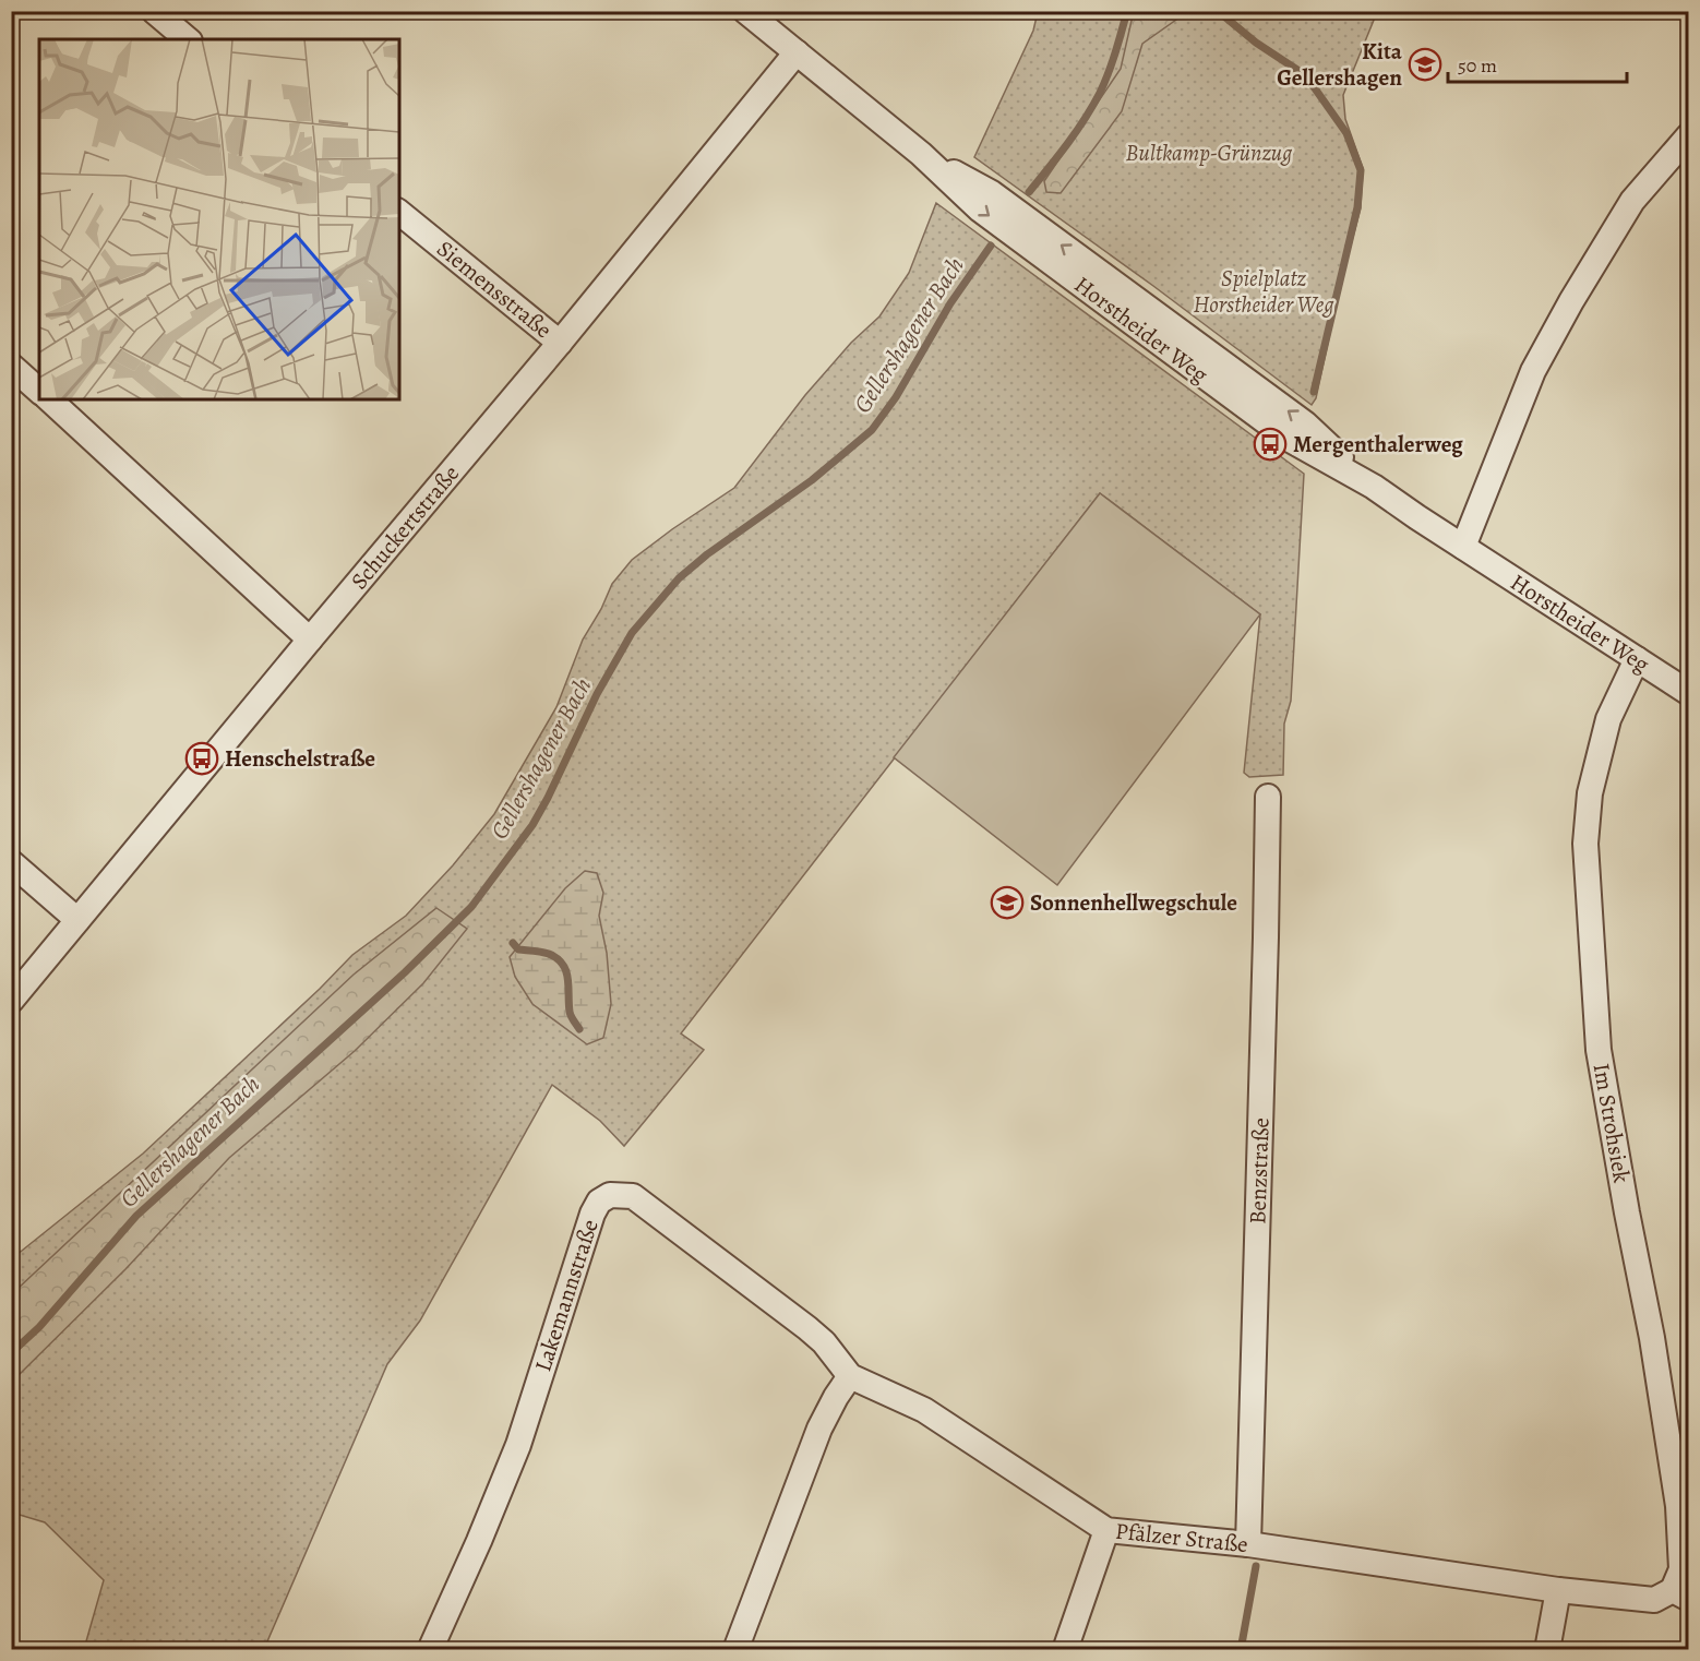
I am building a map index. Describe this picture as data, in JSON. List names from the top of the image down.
{
  "streets": {
    "street": [
      "Siemensstraße",
      "Horstheider Weg",
      "Schuckertstraße",
      "Im Strohsiek",
      "Benzstraße",
      "Lakemannstraße",
      "Pfälzer Straße"
    ]
  },
  "crossings": [
    ["Siemensstraße", "Schuckertstraße"],
    ["Horstheider Weg", "Schuckertstraße"],
    ["Horstheider Weg", "Im Strohsiek"],
    ["Im Strohsiek", "Pfälzer Straße"],
    ["Benzstraße", "Pfälzer Straße"],
    ["Lakemannstraße", "Pfälzer Straße"]
  ],
  "water": ["Gellershagener Bach"],
  "parks": ["Bultkamp-Grünzug", "Spielplatz Horstheider Weg"],
  "places": {
    "school or university": ["Kita Gellershagen", "Sonnenhellwegschule"],
    "bus stop": ["Mergenthalerweg", "Henschelstraße"]
  },
  "scale_bar": "50 m"
}
